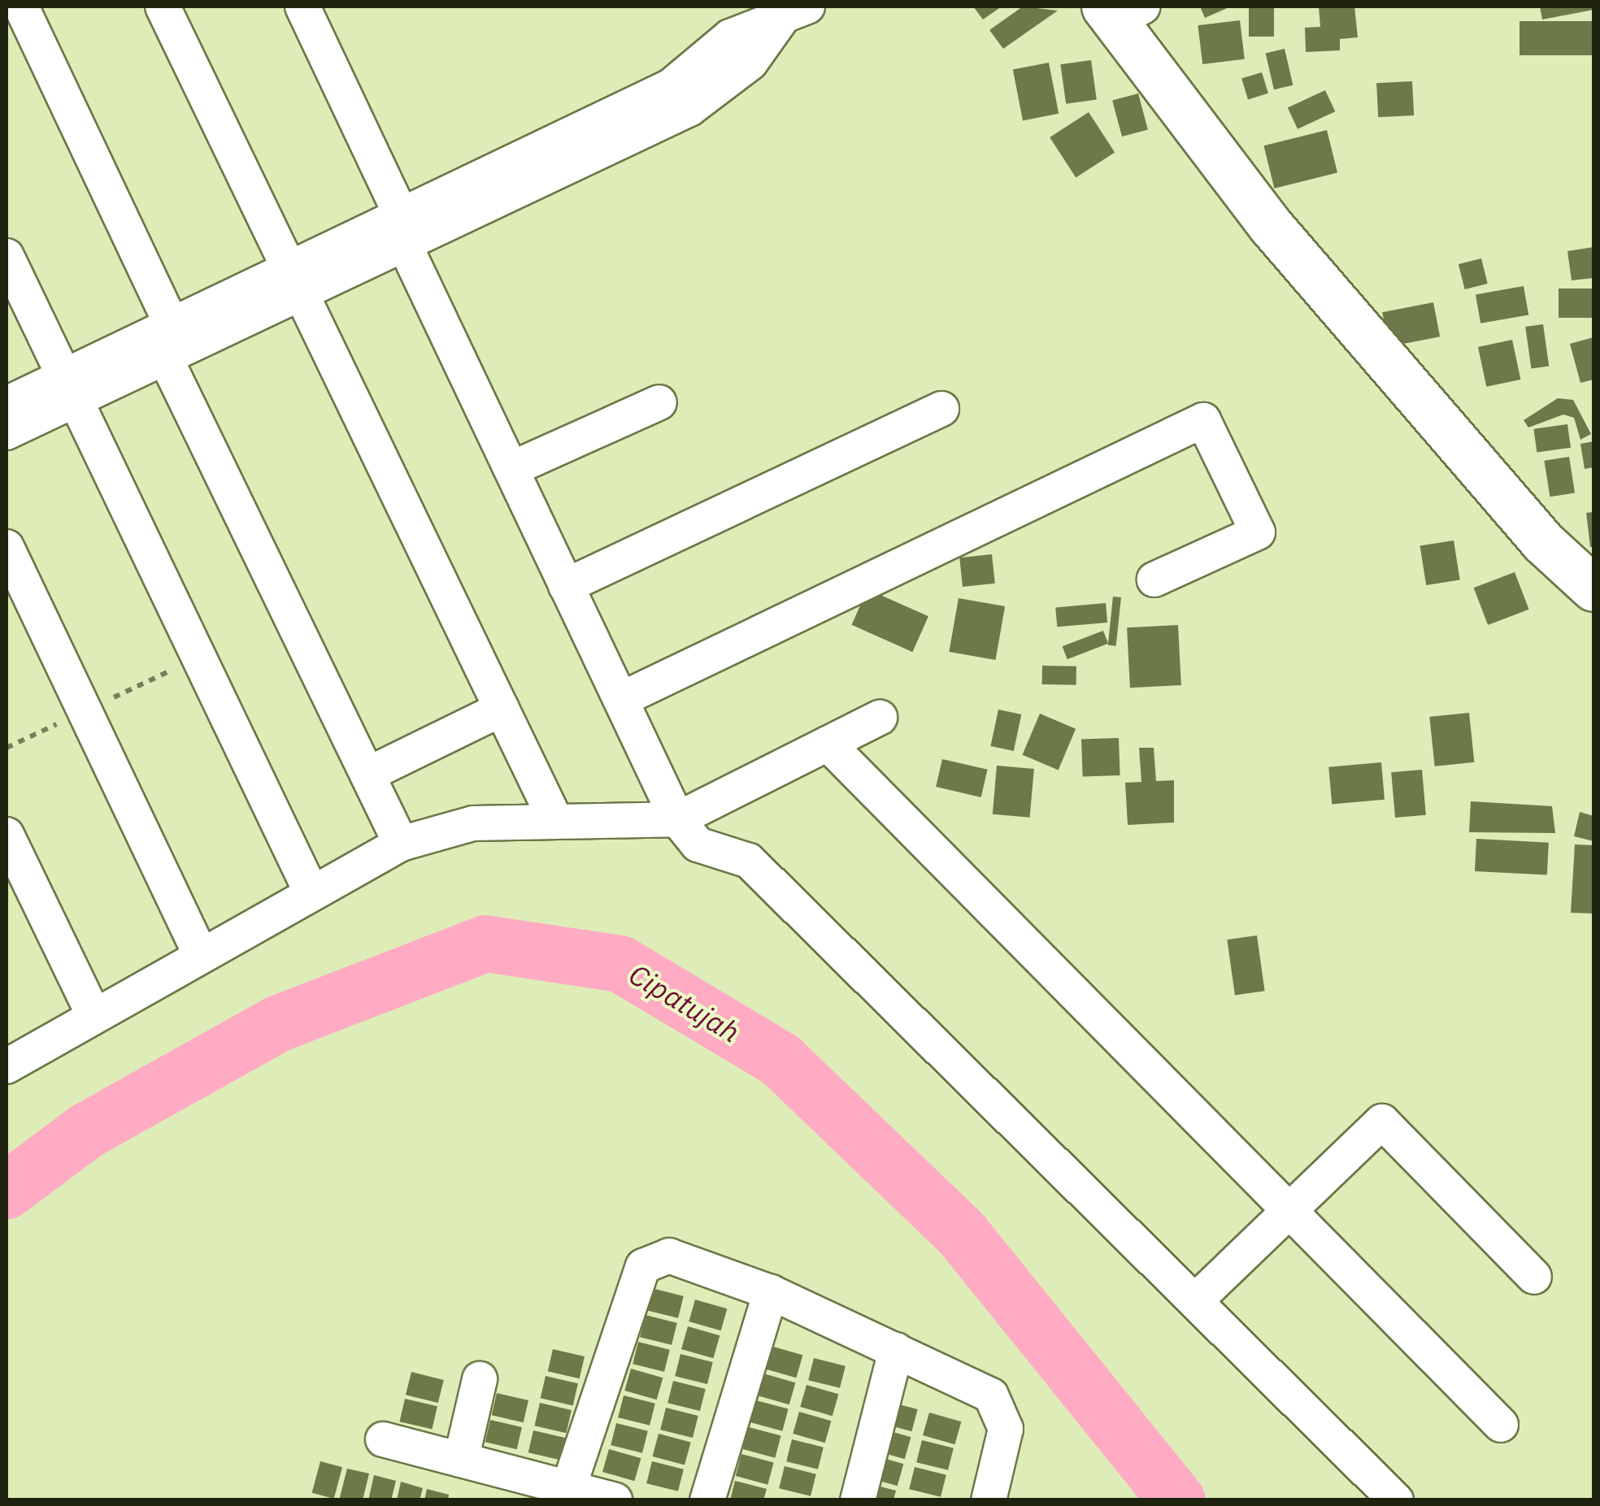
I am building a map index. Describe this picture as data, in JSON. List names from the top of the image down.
{
  "water": ["Cipatujah"]
}
